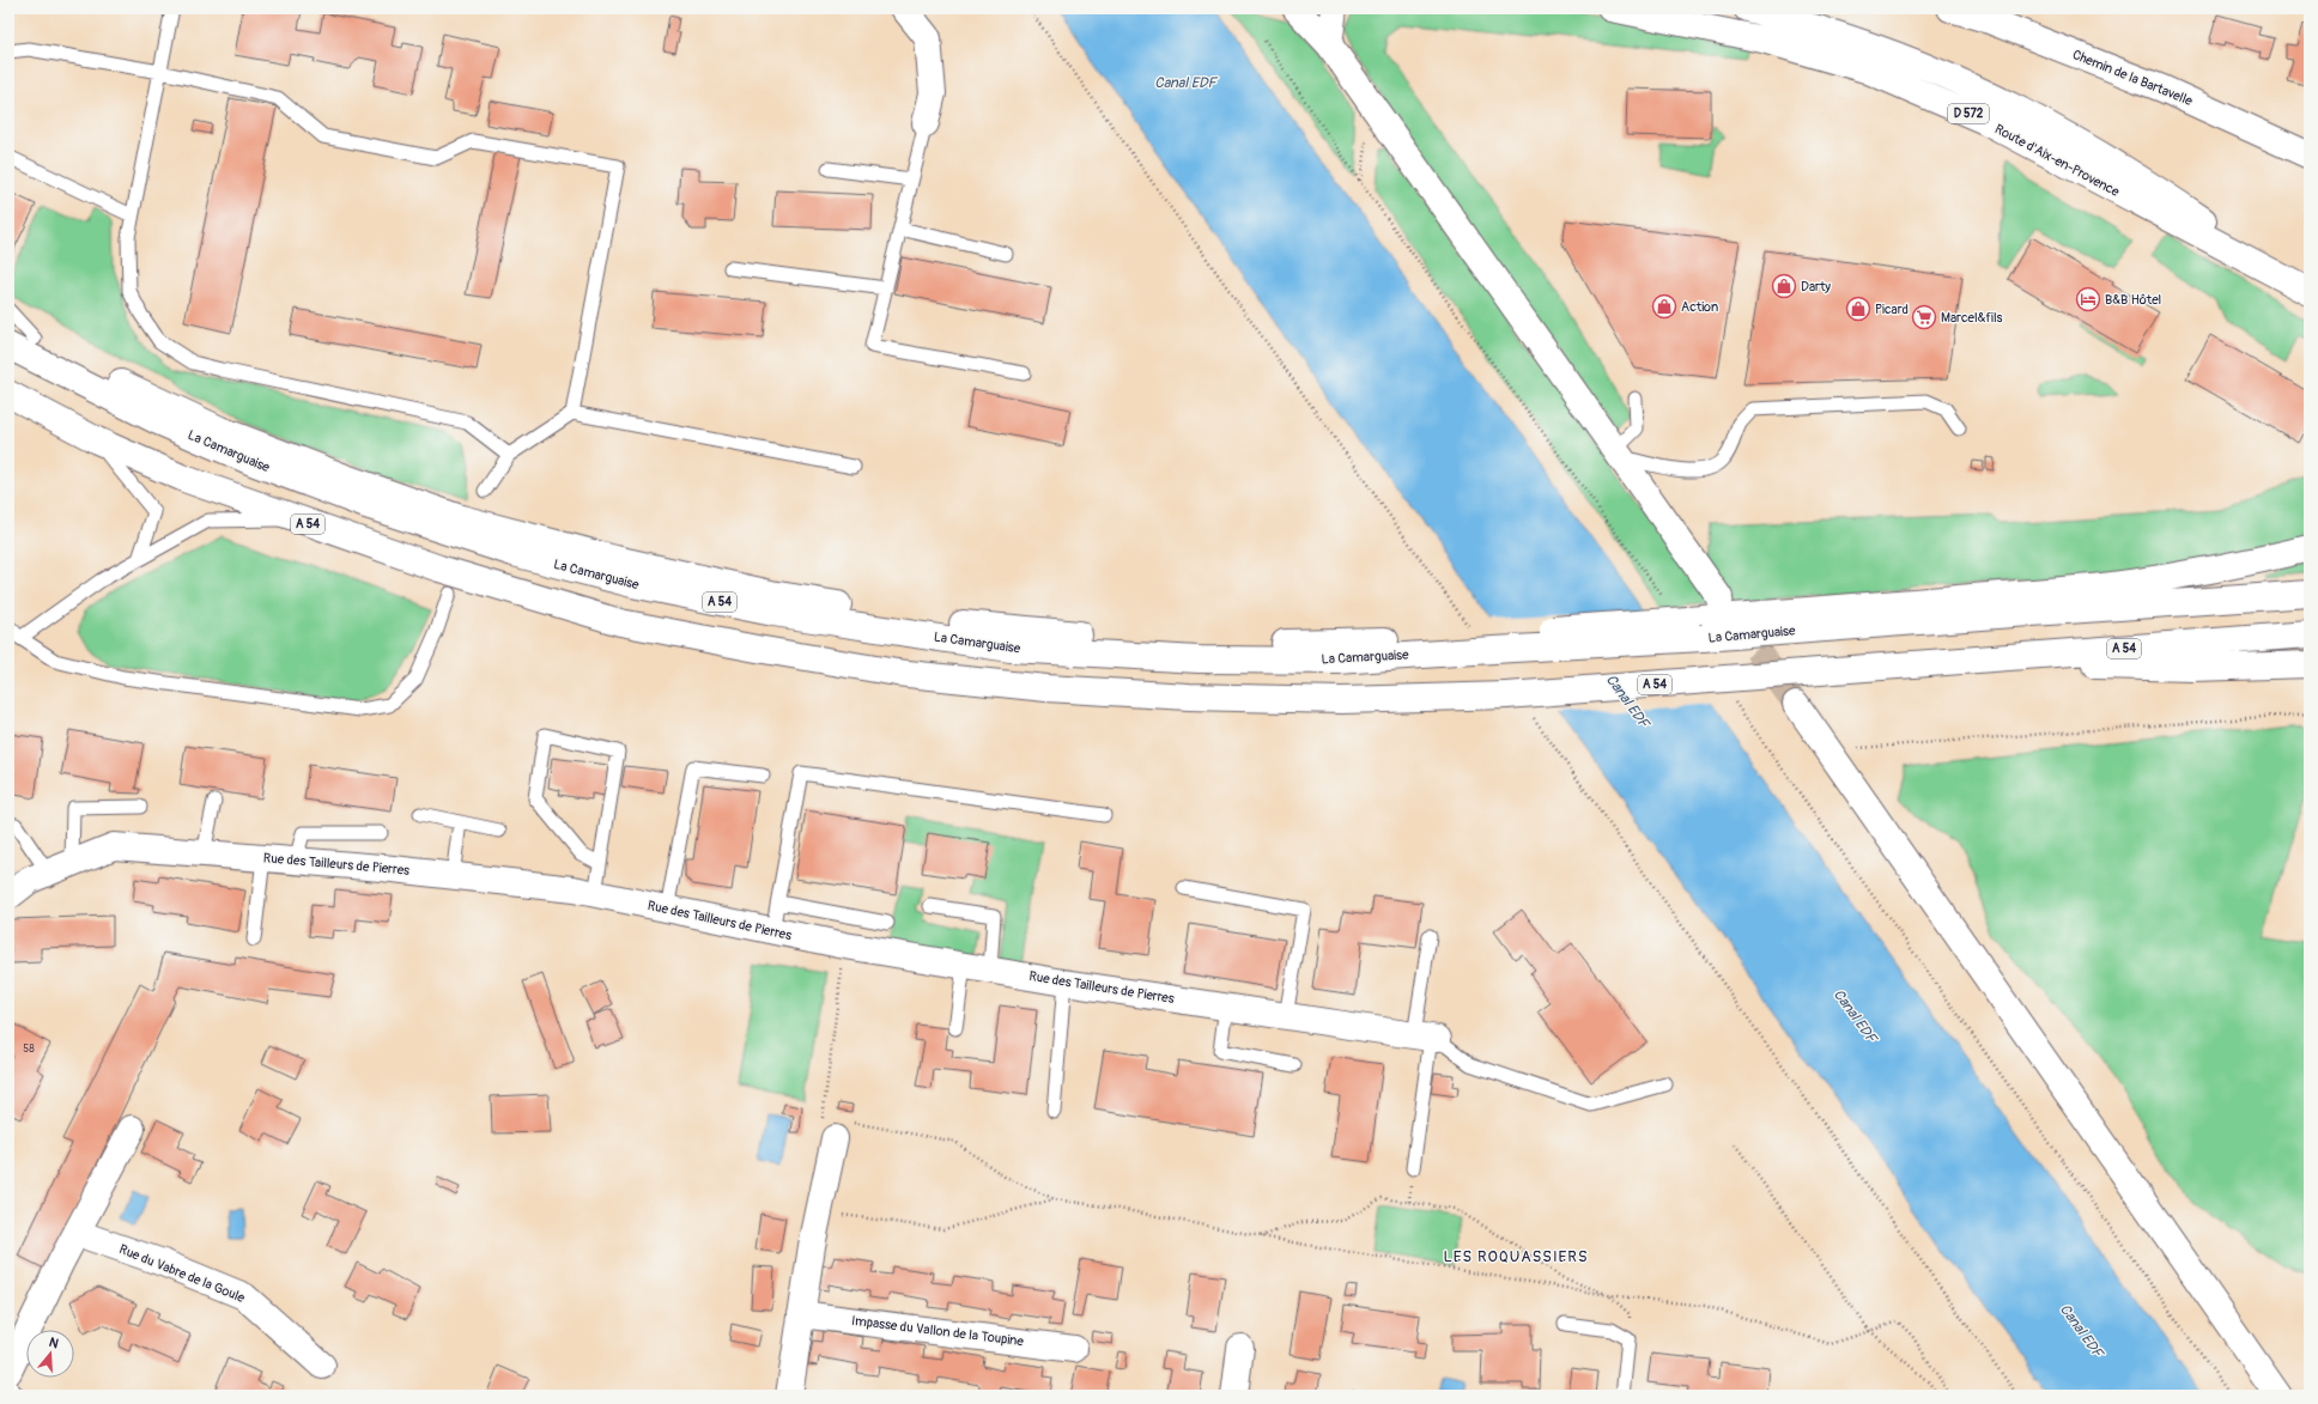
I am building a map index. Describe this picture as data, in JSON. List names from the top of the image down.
{
  "streets": {
    "main road": [
      "Chemin de la Bartavelle",
      "D 572",
      "Route d'Aix-en-Provence",
      "La Camarguaise",
      "A 54",
      "Rue des Tailleurs de Pierres",
      "Rue du Vabre de la Goule",
      "Impasse du Vallon de la Toupine"
    ]
  },
  "districts": ["LES ROQUASSIERS"],
  "water": ["Canal EDF"],
  "places": {
    "shop": ["Darty", "Action", "Picard"],
    "hotel": ["B&B Hôtel"],
    "supermarket": ["Marcel&fils"]
  },
  "house_numbers": ["58"],
  "north": "top"
}
